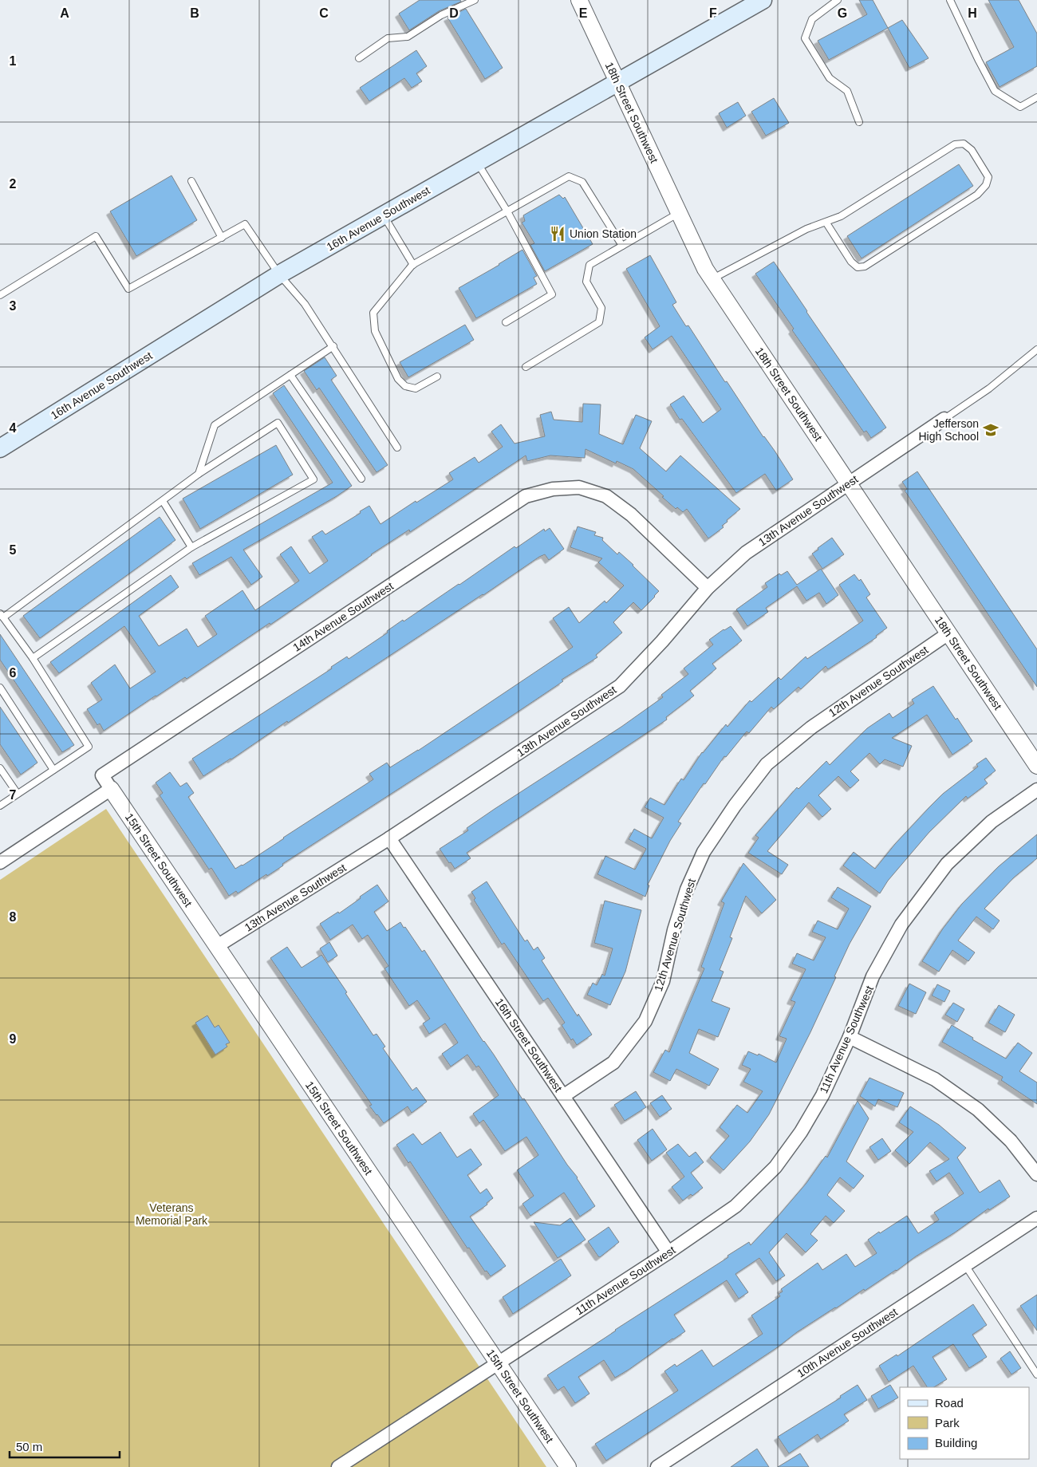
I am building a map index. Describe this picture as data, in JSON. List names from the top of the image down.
{
  "streets": {
    "main road": ["16th Avenue Southwest"],
    "street": [
      "18th Street Southwest",
      "13th Avenue Southwest",
      "14th Avenue Southwest",
      "12th Avenue Southwest",
      "15th Street Southwest",
      "11th Avenue Southwest",
      "16th Street Southwest",
      "10th Avenue Southwest"
    ]
  },
  "crossings": [
    ["18th Street Southwest", "16th Avenue Southwest"],
    ["18th Street Southwest", "13th Avenue Southwest"],
    ["18th Street Southwest", "12th Avenue Southwest"],
    ["13th Avenue Southwest", "14th Avenue Southwest"],
    ["13th Avenue Southwest", "15th Street Southwest"],
    ["13th Avenue Southwest", "16th Street Southwest"],
    ["14th Avenue Southwest", "15th Street Southwest"],
    ["12th Avenue Southwest", "16th Street Southwest"],
    ["15th Street Southwest", "11th Avenue Southwest"],
    ["11th Avenue Southwest", "16th Street Southwest"]
  ],
  "parks": ["Veterans Memorial Park"],
  "places": {
    "restaurant": ["Union Station"],
    "school or university": ["Jefferson High School"]
  },
  "legend": ["Road", "Park", "Building"],
  "scale_bar": "50 m",
  "grid": {
    "columns": [
      "A",
      "B",
      "C",
      "D",
      "E",
      "F",
      "G",
      "H"
    ],
    "rows": [
      "1",
      "2",
      "3",
      "4",
      "5",
      "6",
      "7",
      "8",
      "9"
    ]
  }
}
